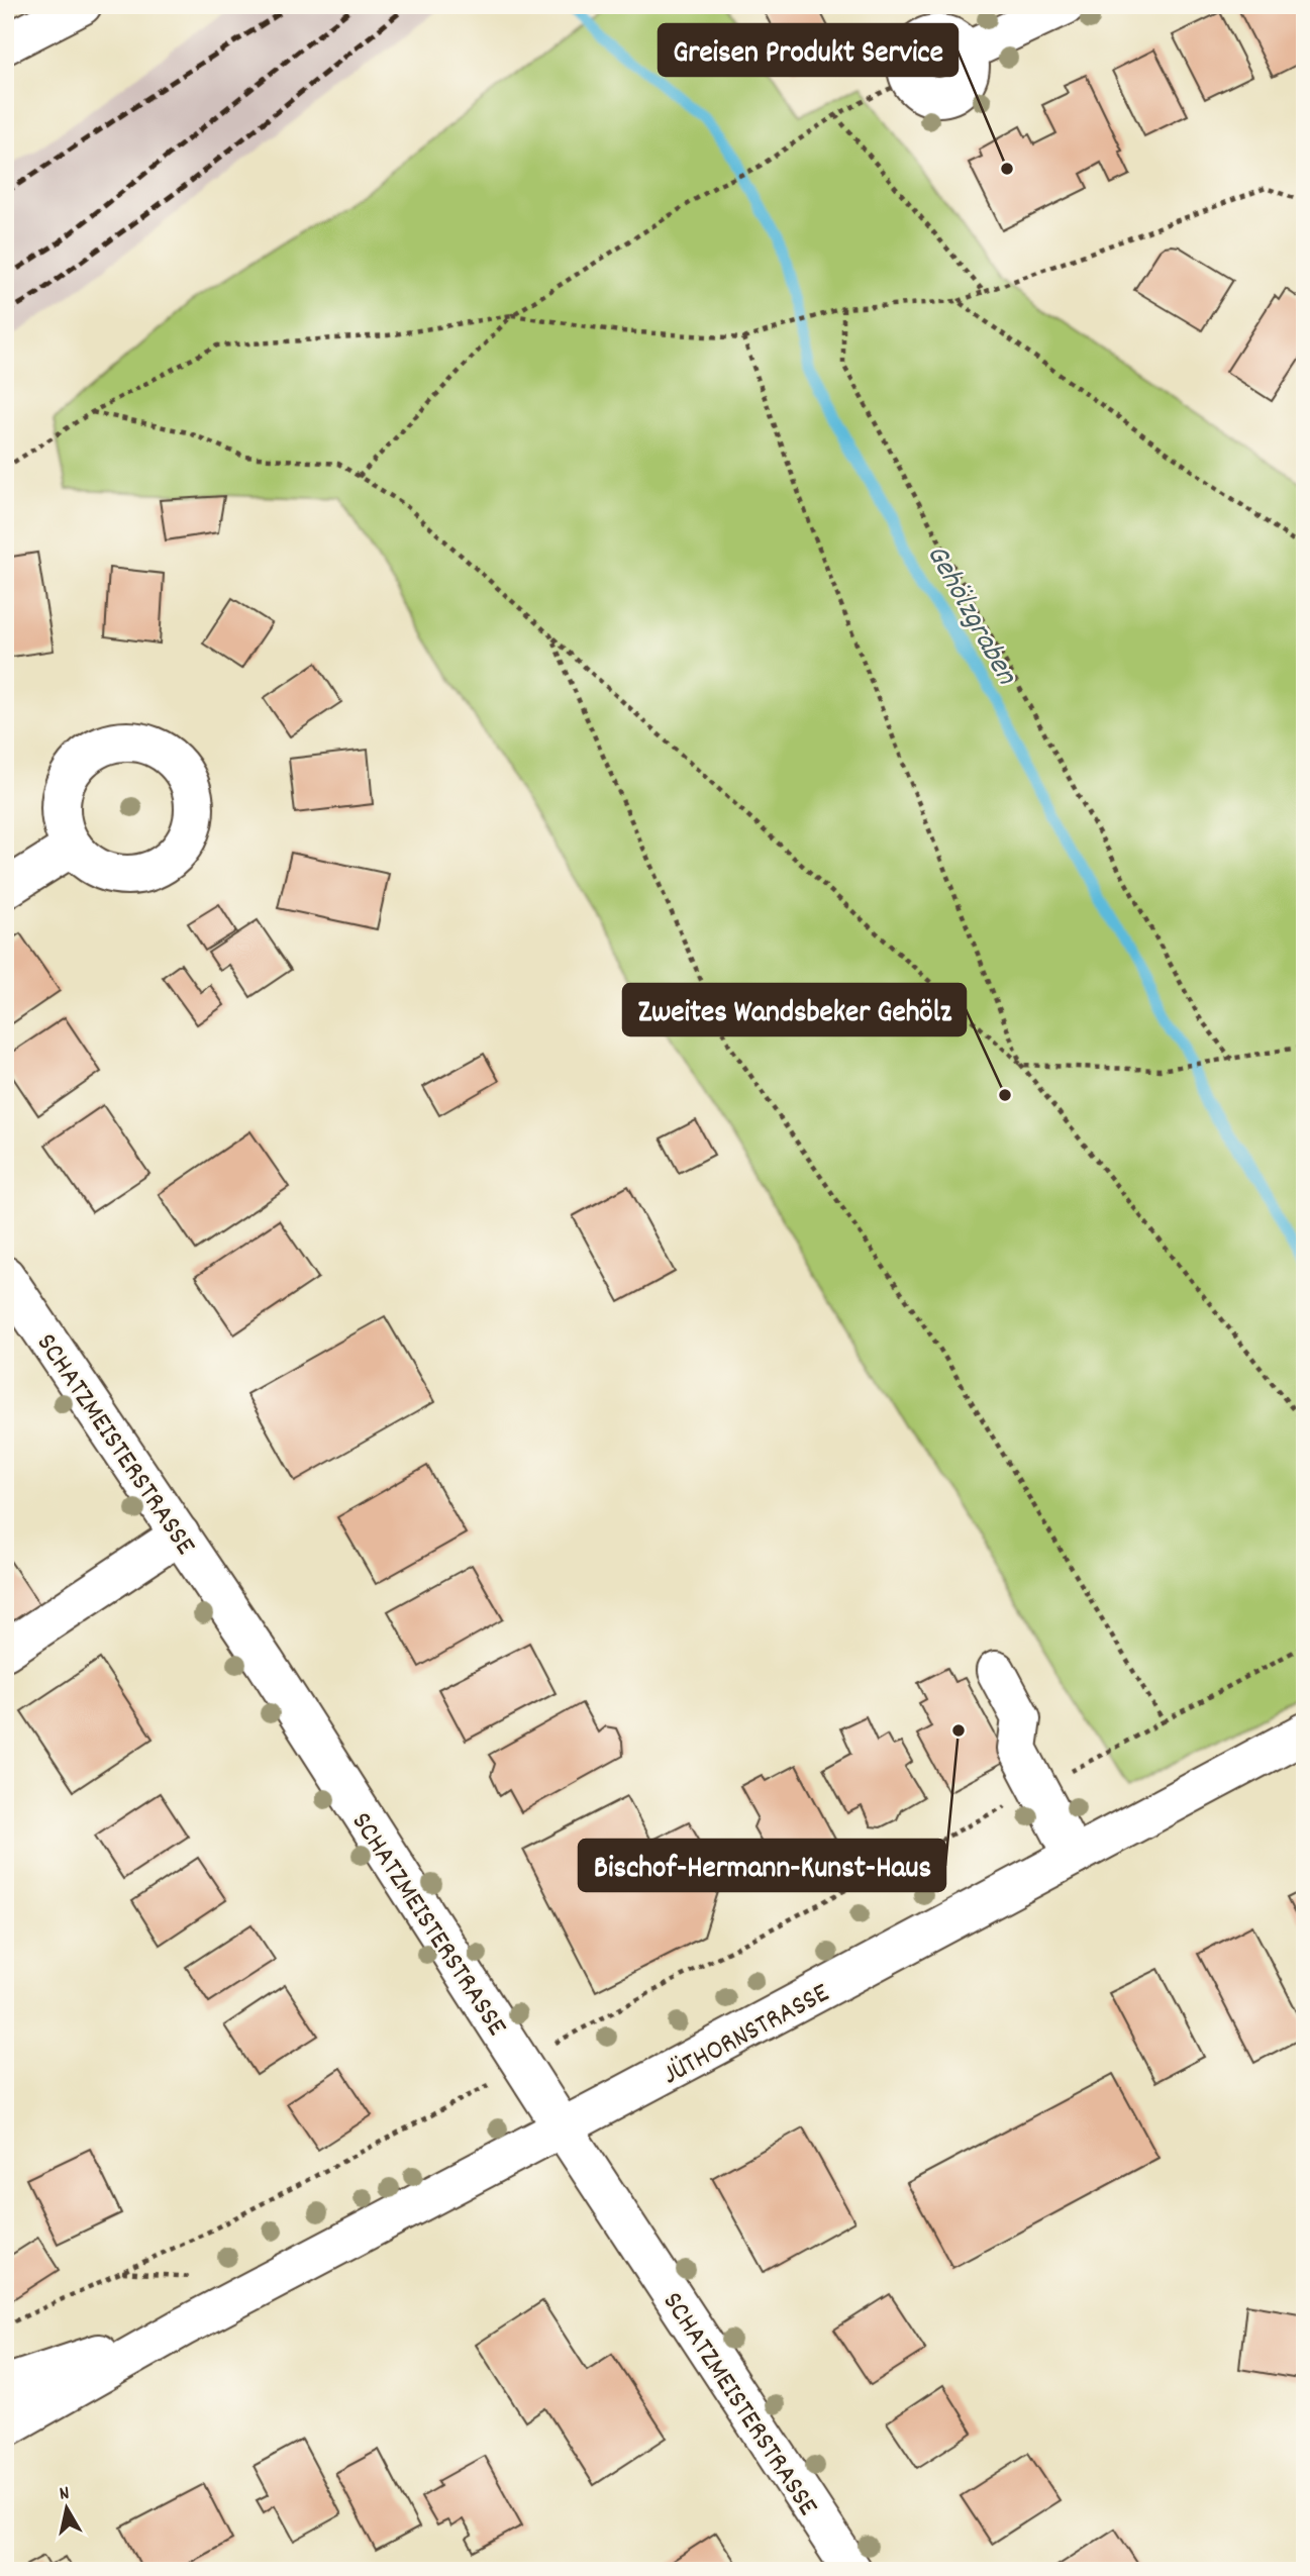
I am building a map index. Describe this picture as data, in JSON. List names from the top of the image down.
{
  "streets": {
    "street": ["SCHATZMEISTERSTRASSE", "JÜTHORNSTRASSE"]
  },
  "crossings": [
    ["SCHATZMEISTERSTRASSE", "JÜTHORNSTRASSE"]
  ],
  "water": ["Gehölzgraben"],
  "places": ["Greisen Produkt Service", "Zweites Wandsbeker Gehölz", "Bischof-Hermann-Kunst-Haus"],
  "north": "top"
}
